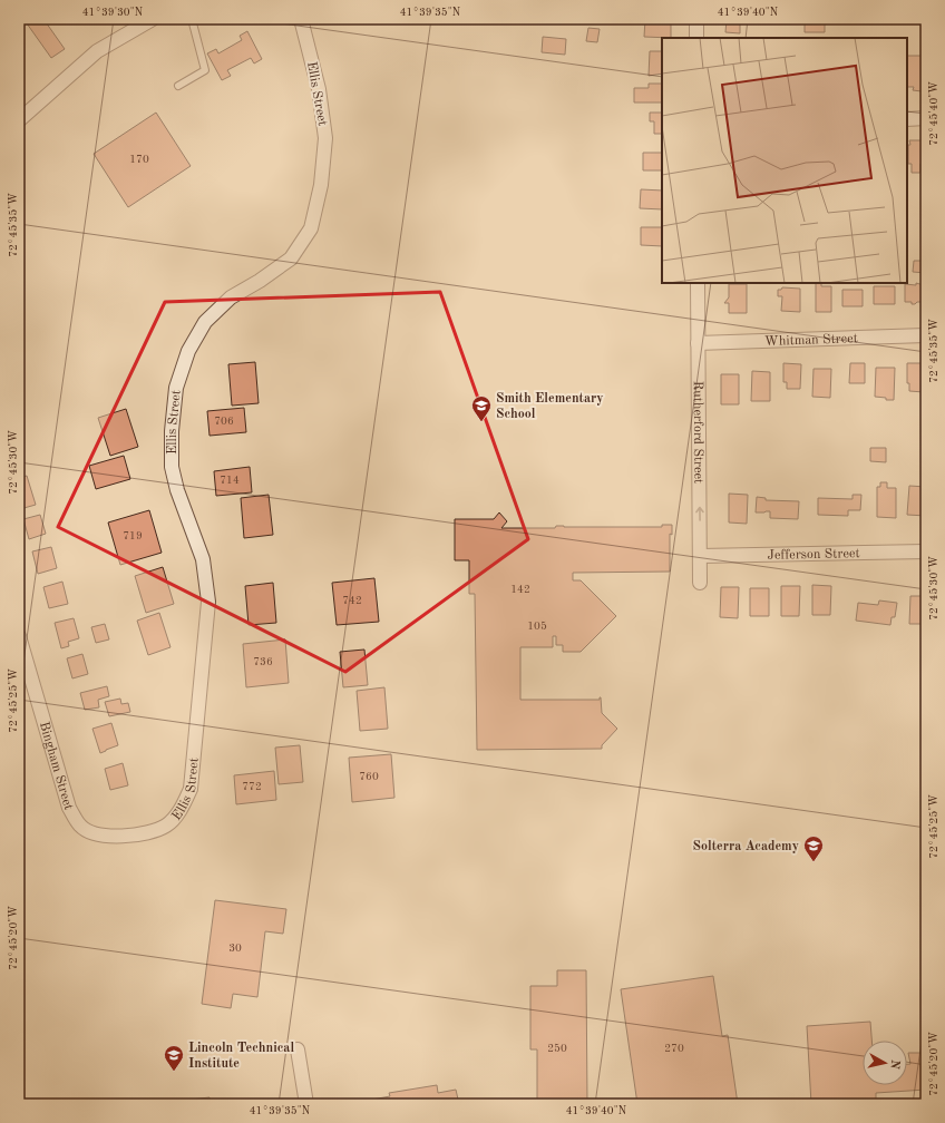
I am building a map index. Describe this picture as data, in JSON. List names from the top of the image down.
{
  "streets": {
    "street": [
      "Ellis Street",
      "Whitman Street",
      "Rutherford Street",
      "Jefferson Street",
      "Bingham Street"
    ]
  },
  "crossings": [
    ["Ellis Street", "Bingham Street"],
    ["Whitman Street", "Rutherford Street"],
    ["Rutherford Street", "Jefferson Street"]
  ],
  "one_way": ["Rutherford Street"],
  "places": {
    "school or university": ["Smith Elementary School", "Solterra Academy", "Lincoln Technical Institute"]
  },
  "house_numbers": [
    "170",
    "706",
    "714",
    "719",
    "142",
    "742",
    "105",
    "736",
    "760",
    "772",
    "30",
    "250",
    "270"
  ],
  "north": "right",
  "coordinates": [
    "41°39'30\"N",
    "41°39'35\"N",
    "41°39'40\"N",
    "72°45'40\"W",
    "72°45'35\"W",
    "72°45'30\"W",
    "72°45'25\"W",
    "72°45'20\"W"
  ]
}
